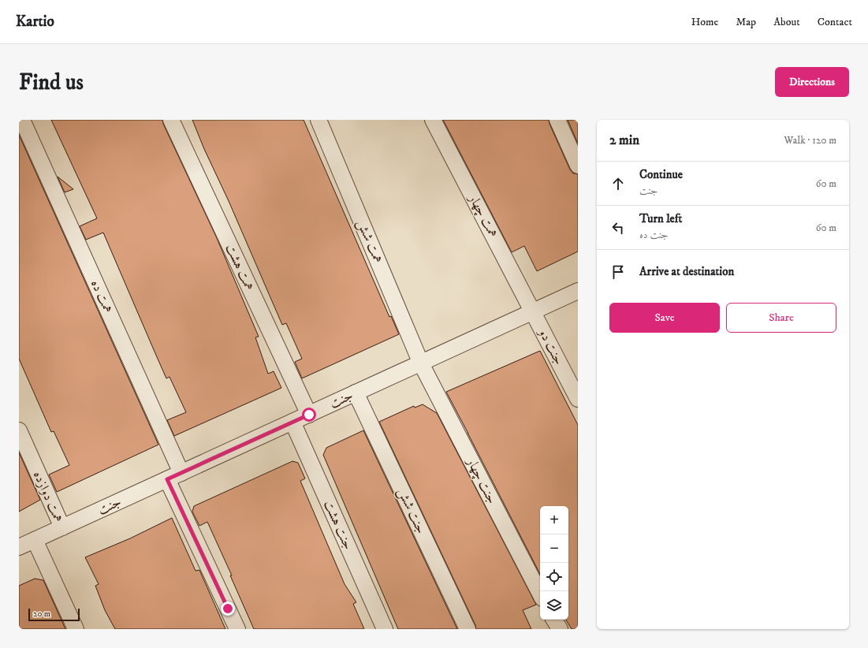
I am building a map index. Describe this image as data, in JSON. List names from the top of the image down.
{
  "streets": {
    "street": [
      "همت چهار",
      "همت شش",
      "همت هشت",
      "همت ده",
      "جنت دو",
      "جنت",
      "جنت چهار",
      "همت دوازده",
      "جنت شش",
      "جنت هشت"
    ]
  },
  "crossings": [
    ["همت چهار", "جنت دو"],
    ["همت چهار", "جنت"],
    ["همت شش", "جنت"],
    ["همت شش", "جنت چهار"],
    ["همت هشت", "جنت"],
    ["همت ده", "جنت"],
    ["جنت دو", "جنت"],
    ["جنت", "جنت چهار"],
    ["جنت", "همت دوازده"],
    ["جنت", "جنت شش"],
    ["جنت", "جنت هشت"]
  ],
  "scale_bar": "20 m",
  "page": {
    "header": "Kartio",
    "nav": [
      "Home",
      "Map",
      "About",
      "Contact"
    ],
    "buttons": [
      "Directions",
      ["Save", "Share"]
    ],
    "title": "Find us",
    "heading": ["2 min", "Walk · 120 m"],
    "list": [
      ["Continue", "جنت", "60 m"],
      ["Turn left", "جنت ده", "60 m"],
      "Arrive at destination"
    ],
    "map_buttons": ["+", "−"],
    "scale": "20 m"
  }
}
